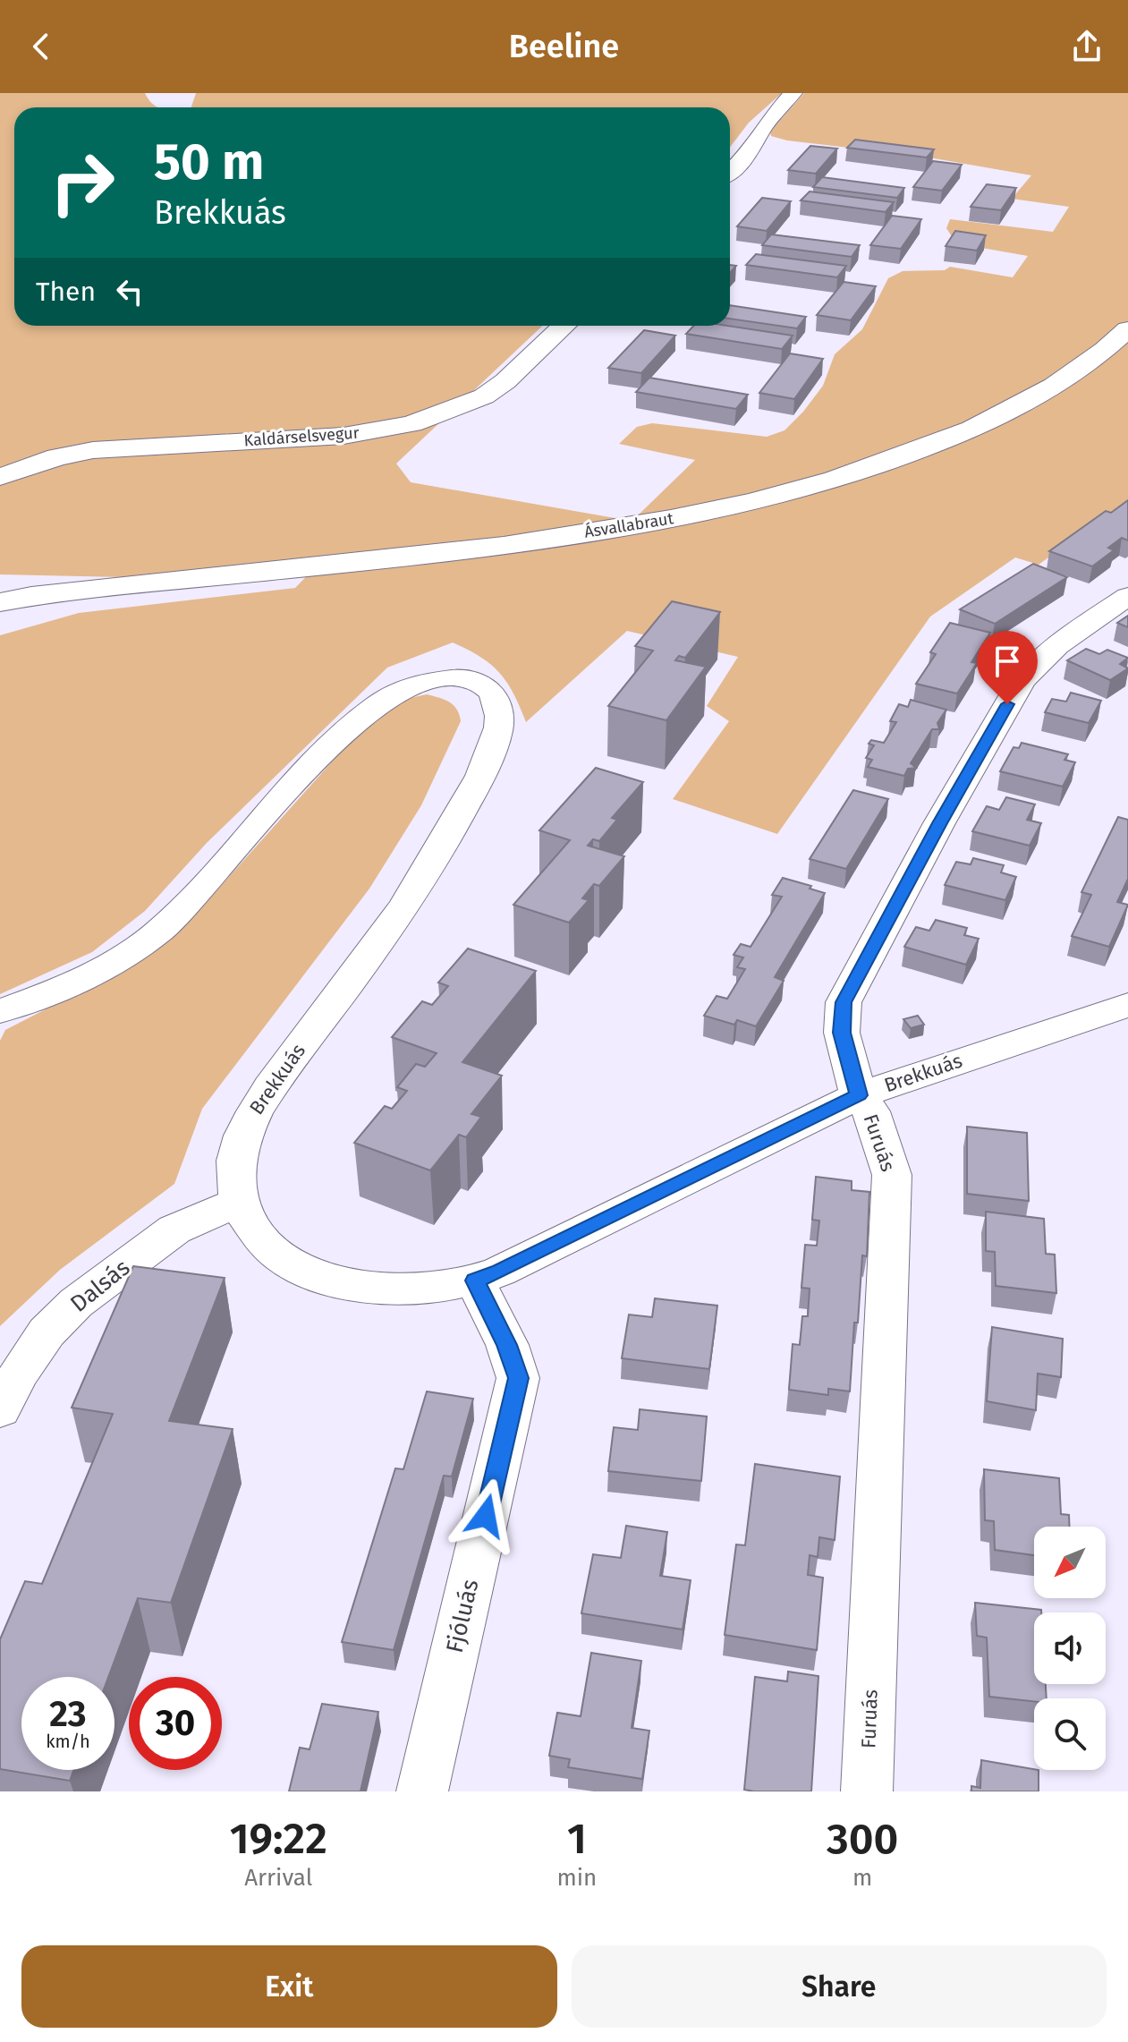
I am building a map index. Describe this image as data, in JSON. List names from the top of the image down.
{
  "streets": {
    "main road": ["Kaldárselsvegur", "Ásvallabraut"],
    "street": [
      "Brekkuás",
      "Furuás",
      "Dalsás",
      "Fjóluás"
    ]
  },
  "crossings": [
    ["Brekkuás", "Furuás"],
    ["Brekkuás", "Dalsás"],
    ["Brekkuás", "Fjóluás"]
  ],
  "north": "bottom left",
  "page": {
    "header": "Beeline",
    "turn": ["50 m", "Brekkuás"],
    "then": "Then",
    "speed": "23 km/h",
    "limit": "30",
    "eta": [
      "19:22",
      "Arrival",
      "1",
      "min",
      "300",
      "m"
    ],
    "buttons": ["Exit", "Share"]
  }
}
